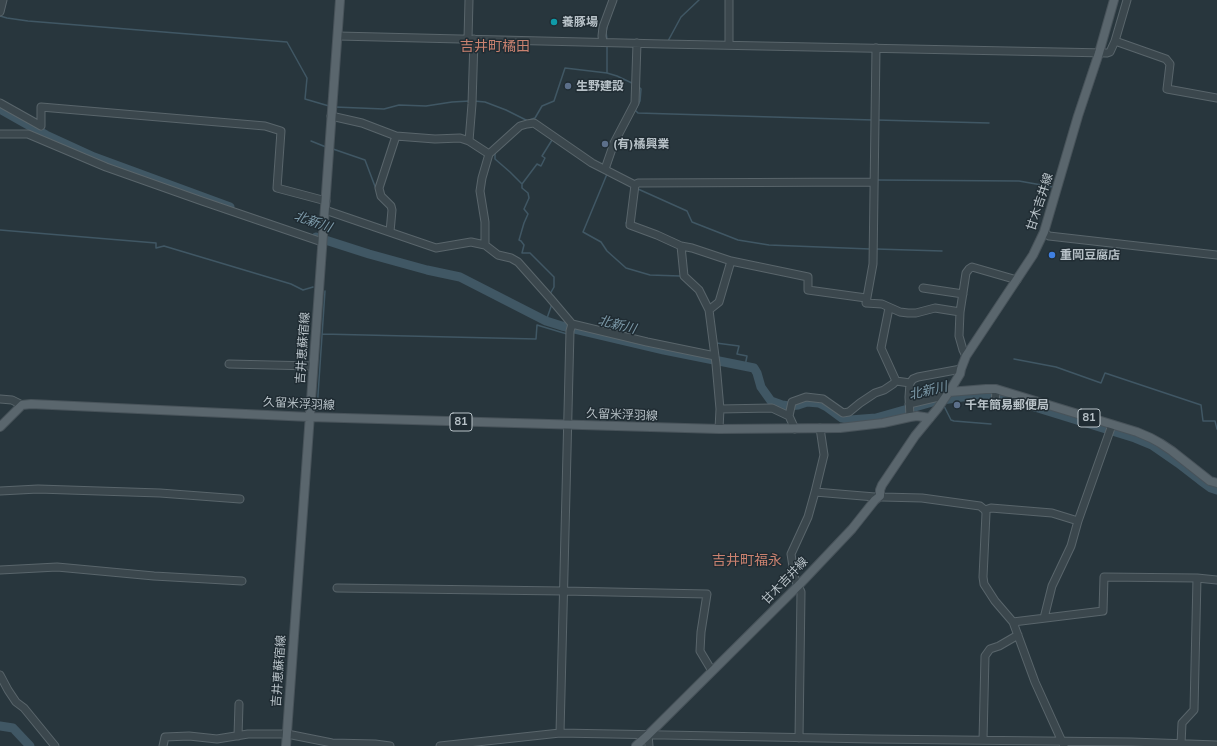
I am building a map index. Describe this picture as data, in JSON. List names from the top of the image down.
{
  "streets": {
    "main road": [
      "甘木吉井線",
      "吉井恵蘇宿線",
      "久留米浮羽線",
      "81"
    ]
  },
  "crossings": [
    ["甘木吉井線", "久留米浮羽線"],
    ["甘木吉井線", "81"],
    ["吉井恵蘇宿線", "久留米浮羽線"]
  ],
  "districts": ["吉井町橘田", "吉井町福永"],
  "water": ["北新川"],
  "places": [
    "養豚場",
    "生野建設",
    "(有)橘興業",
    "重岡豆腐店",
    "千年簡易郵便局"
  ]
}
